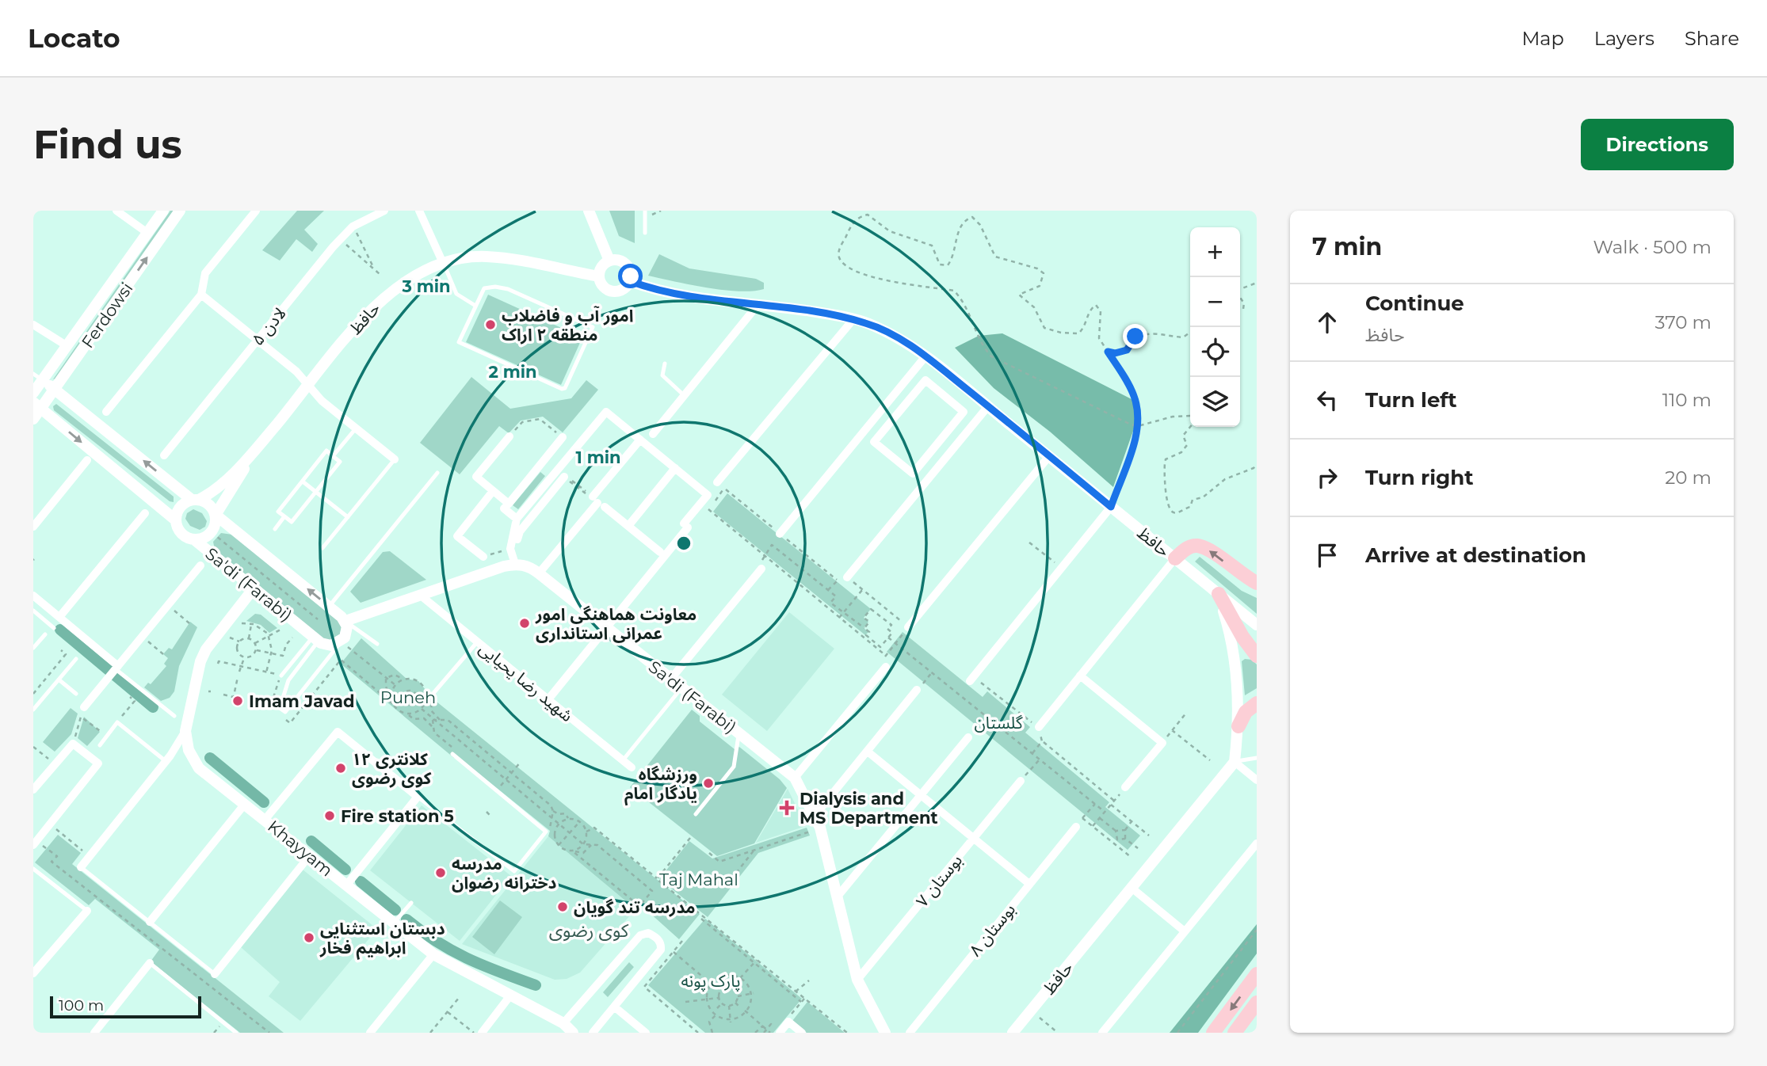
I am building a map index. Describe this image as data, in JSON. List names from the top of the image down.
{
  "streets": {
    "street": [
      "Ferdowsi",
      "حافظ",
      "لادن ۵",
      "Sa'di (Farabi)",
      "شهید رضا یحیایی",
      "Khayyam",
      "بوستان ۷",
      "بوستان ۸"
    ]
  },
  "crossings": [
    ["Sa'di (Farabi)", "Khayyam"],
    ["Sa'di (Farabi)", "بوستان ۷"]
  ],
  "districts": ["کوی رضوی"],
  "parks": [
    "Puneh",
    "گلستان",
    "Taj Mahal",
    "پارک پونه"
  ],
  "places": {
    "other": [
      "امور آب و فاضلاب منطقه ۲ اراک",
      "معاونت هماهنگی امور عمرانی استانداری",
      "Imam Javad",
      "کلانتری ۱۲ کوی رضوی",
      "ورزشگاه یادگار امام",
      "Fire station 5",
      "مدرسه دخترانه رضوان",
      "مدرسه تند گویان",
      "دبستان استثنایی ابراهیم فخار"
    ],
    "health": ["Dialysis and MS Department"]
  },
  "scale_bar": "100 m",
  "page": {
    "header": "Locato",
    "nav": ["Map", "Layers", "Share"],
    "buttons": "Directions",
    "title": "Find us",
    "heading": ["7 min", "Walk · 500 m"],
    "map_buttons": ["+", "−"],
    "list": [
      ["Continue", "حافظ", "370 m"],
      ["Turn left", "110 m"],
      ["Turn right", "20 m"],
      "Arrive at destination"
    ],
    "scale": "100 m"
  },
  "rings": ["3 min", "2 min", "1 min"]
}
